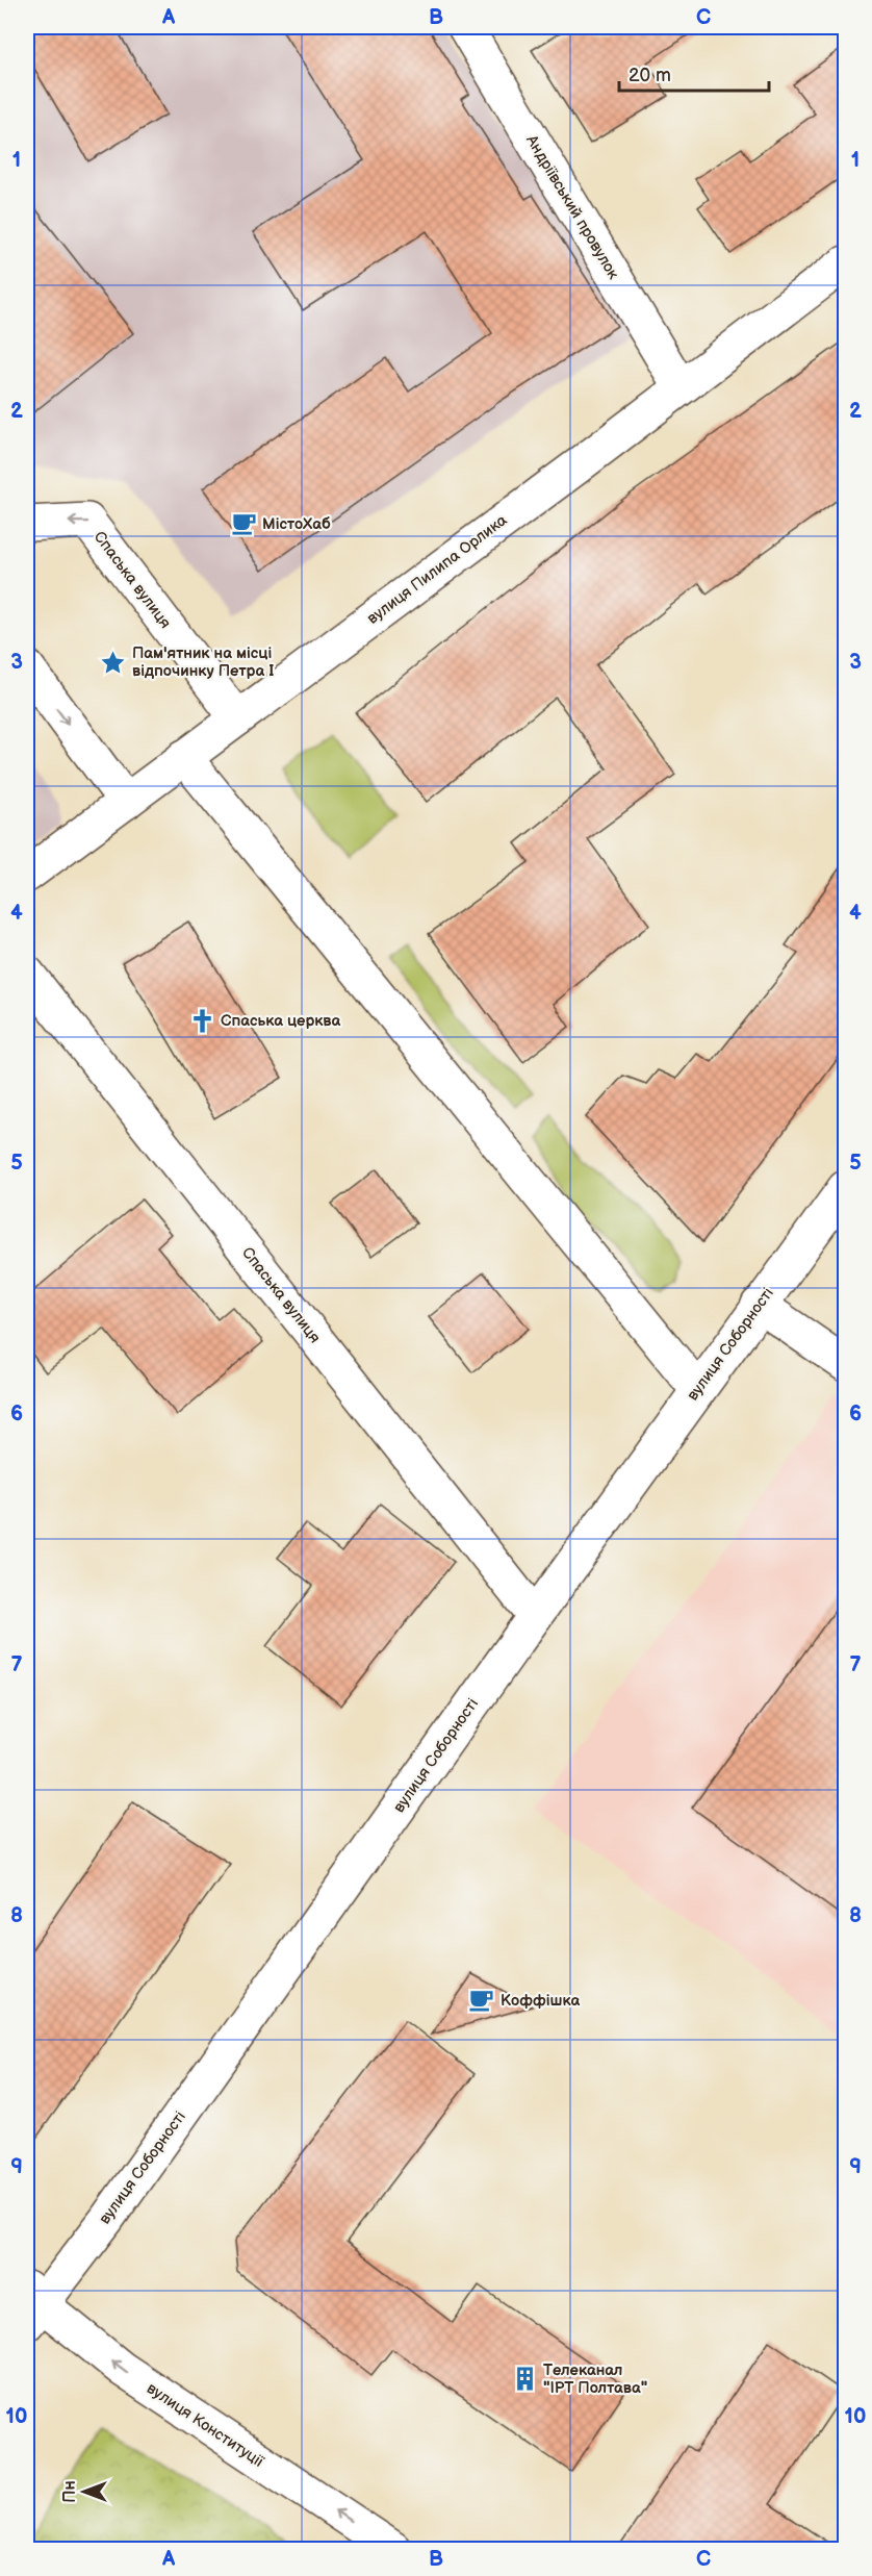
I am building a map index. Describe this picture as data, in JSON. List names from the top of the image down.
{
  "streets": {
    "street": [
      "Андріївський провулок",
      "вулиця Пилипа Орлика",
      "Спаська вулиця",
      "вулиця Соборності",
      "вулиця Конституції"
    ]
  },
  "crossings": [
    ["Андріївський провулок", "вулиця Пилипа Орлика"],
    ["вулиця Пилипа Орлика", "Спаська вулиця"],
    ["Спаська вулиця", "вулиця Соборності"],
    ["вулиця Соборності", "вулиця Конституції"]
  ],
  "one_way": ["вулиця Конституції"],
  "places": {
    "cafe": ["МістоХаб", "Коффішка"],
    "place": ["Пам'ятник на місці відпочинку Петра I"],
    "church": ["Спаська церква"],
    "building": ["Телеканал \"ІРТ Полтава\""]
  },
  "scale_bar": "20 m",
  "north": "left",
  "grid": {
    "columns": ["A", "B", "C"],
    "rows": [
      "1",
      "2",
      "3",
      "4",
      "5",
      "6",
      "7",
      "8",
      "9",
      "10"
    ]
  }
}
